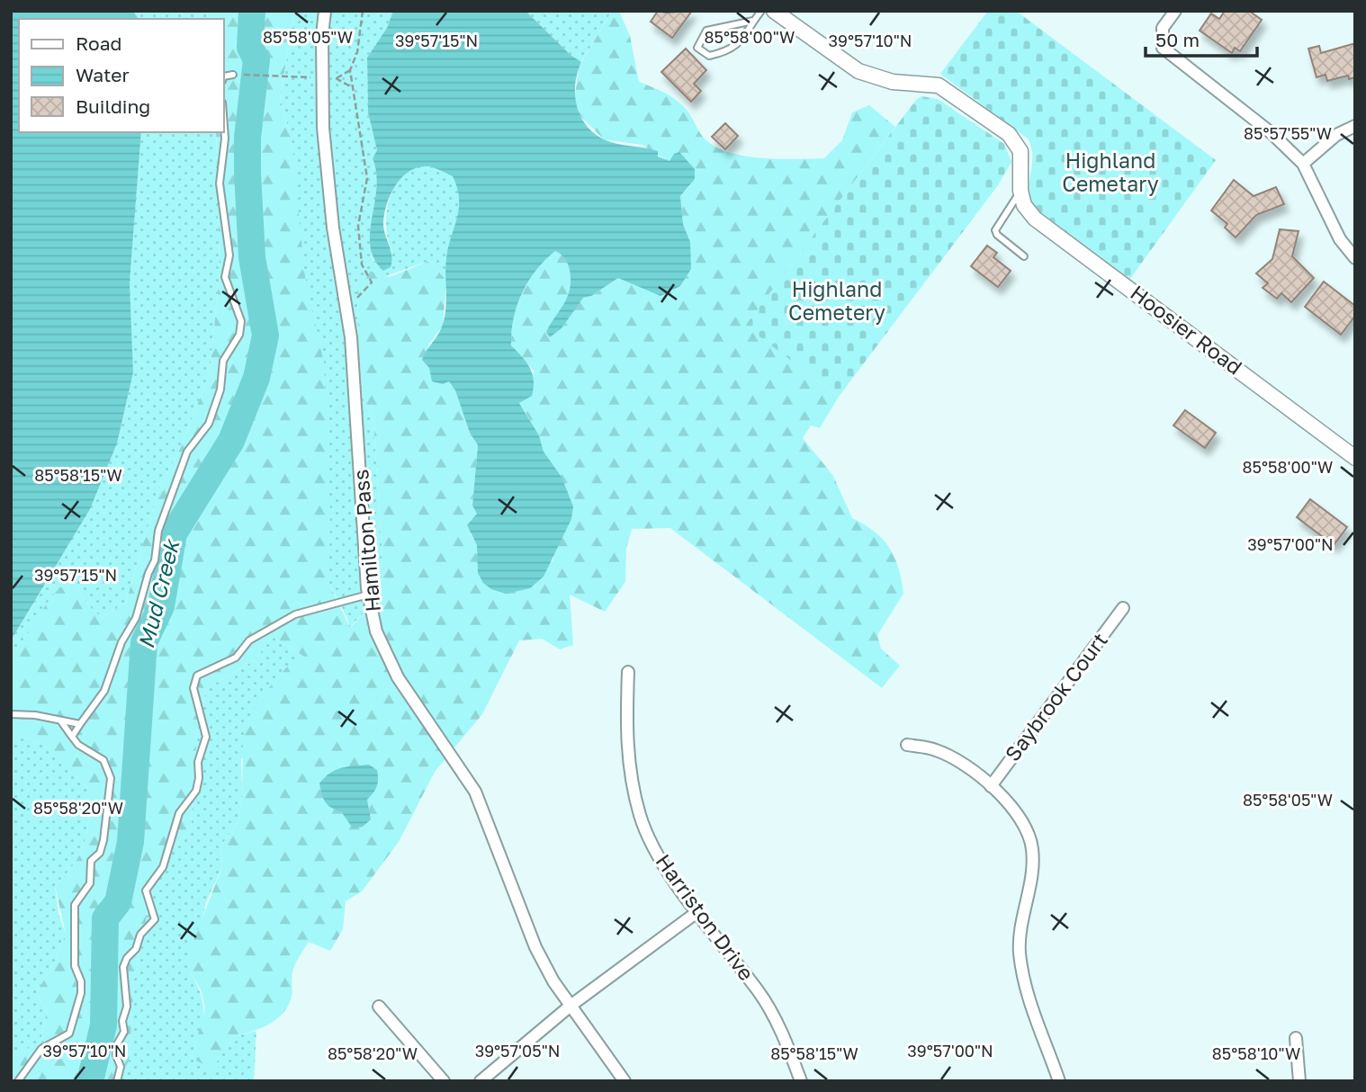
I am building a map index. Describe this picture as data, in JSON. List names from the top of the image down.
{
  "streets": {
    "street": [
      "Hoosier Road",
      "Hamilton Pass",
      "Saybrook Court",
      "Harriston Drive"
    ]
  },
  "water": ["Mud Creek"],
  "parks": ["Highland Cemetary", "Highland Cemetery"],
  "legend": ["Road", "Water", "Building"],
  "scale_bar": "50 m",
  "coordinates": [
    "85°58'05\"W",
    "85°58'00\"W",
    "39°57'15\"N",
    "39°57'10\"N",
    "85°57'55\"W",
    "85°58'15\"W",
    "39°57'00\"N",
    "85°58'20\"W",
    "39°57'05\"N",
    "85°58'10\"W"
  ]
}
